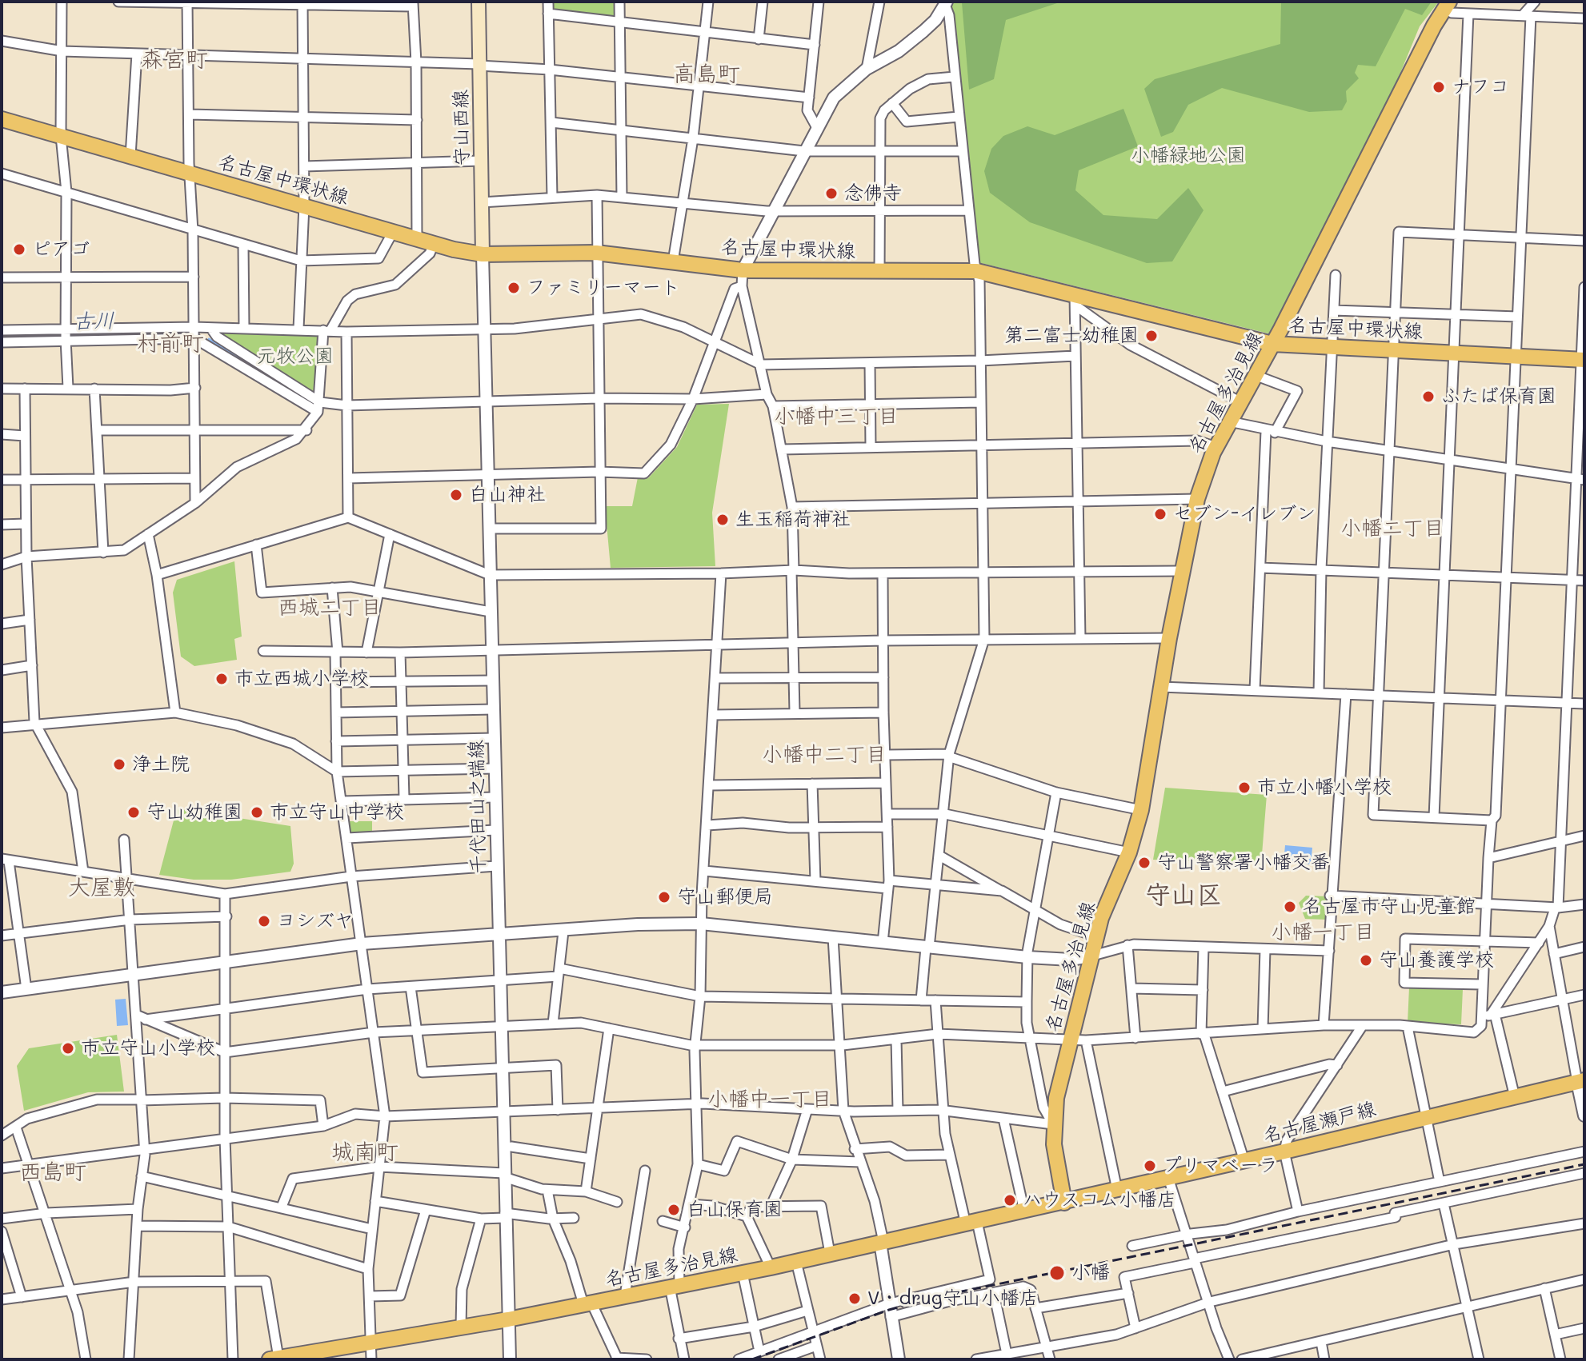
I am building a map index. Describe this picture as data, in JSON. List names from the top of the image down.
{
  "streets": {
    "main road": [
      "守山西線",
      "名古屋中環状線",
      "名古屋多治見線",
      "名古屋瀬戸線"
    ],
    "street": ["千代田山之端線"]
  },
  "crossings": [
    ["守山西線", "名古屋中環状線"],
    ["守山西線", "千代田山之端線"],
    ["名古屋中環状線", "名古屋多治見線"],
    ["名古屋中環状線", "千代田山之端線"],
    ["名古屋多治見線", "千代田山之端線"],
    ["名古屋多治見線", "名古屋瀬戸線"]
  ],
  "districts": [
    "森宮町",
    "高島町",
    "村前町",
    "小幡中三丁目",
    "小幡二丁目",
    "西城二丁目",
    "小幡中二丁目",
    "大屋敷",
    "守山区",
    "小幡一丁目",
    "小幡中一丁目",
    "城南町",
    "西島町"
  ],
  "water": ["古川"],
  "parks": ["小幡緑地公園", "元牧公園"],
  "places": [
    "ナフコ",
    "念佛寺",
    "ピアゴ",
    "ファミリーマート",
    "第二富士幼稚園",
    "ふたば保育園",
    "白山神社",
    "セブン-イレブン",
    "生玉稲荷神社",
    "市立西城小学校",
    "浄土院",
    "市立小幡小学校",
    "守山幼稚園",
    "市立守山中学校",
    "守山警察署小幡交番",
    "守山郵便局",
    "名古屋市守山児童館",
    "ヨシズヤ",
    "守山養護学校",
    "市立守山小学校",
    "プリマベーラ",
    "ハウスコム小幡店",
    "白山保育園",
    "小幡",
    "V・drug守山小幡店"
  ]
}
